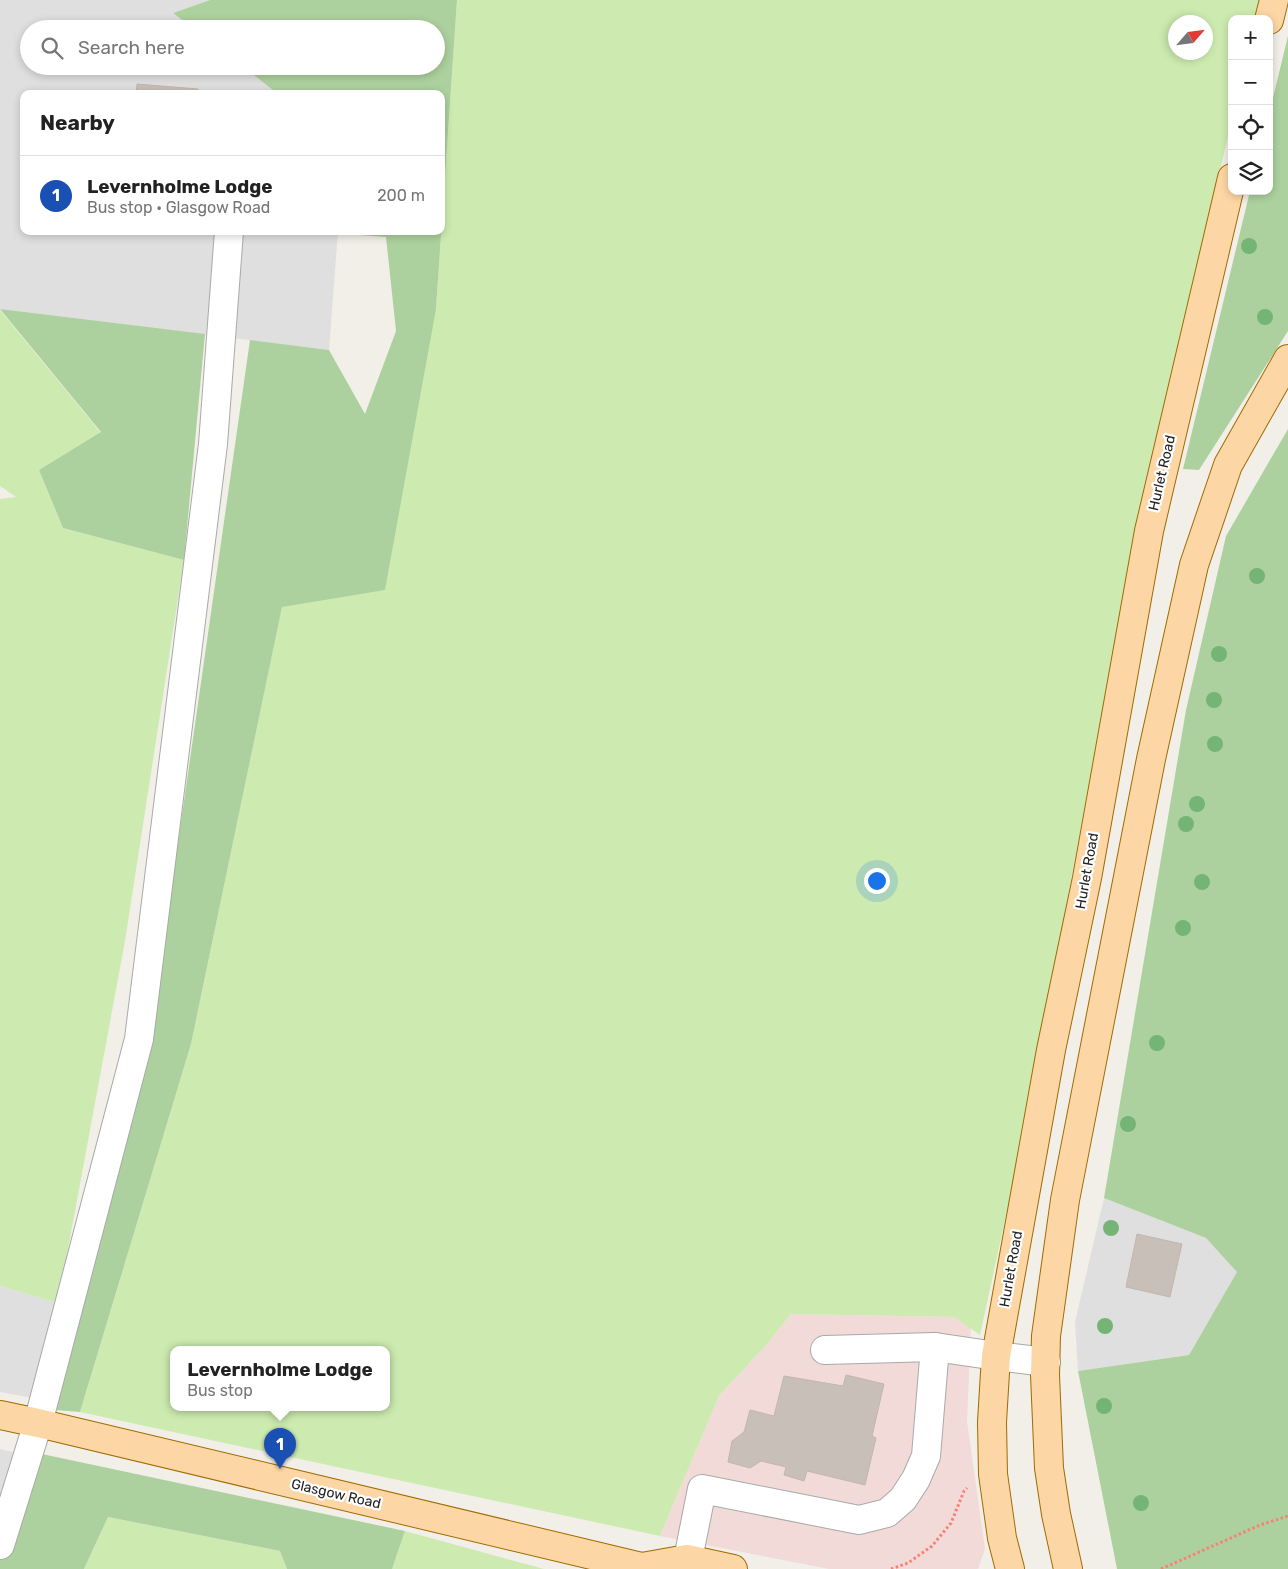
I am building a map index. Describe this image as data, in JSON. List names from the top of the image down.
{
  "streets": {
    "main road": ["Hurlet Road", "Glasgow Road"]
  },
  "north": "top right",
  "page": {
    "map_buttons": ["+", "−"],
    "search": "Search here",
    "heading": "Nearby",
    "list": [
      {
        "mark": "1",
        "name": "Levernholme Lodge",
        "note": "Bus stop · Glasgow Road",
        "value": "200 m"
      }
    ],
    "popup": ["Levernholme Lodge", "Bus stop"],
    "pins": "1"
  }
}
